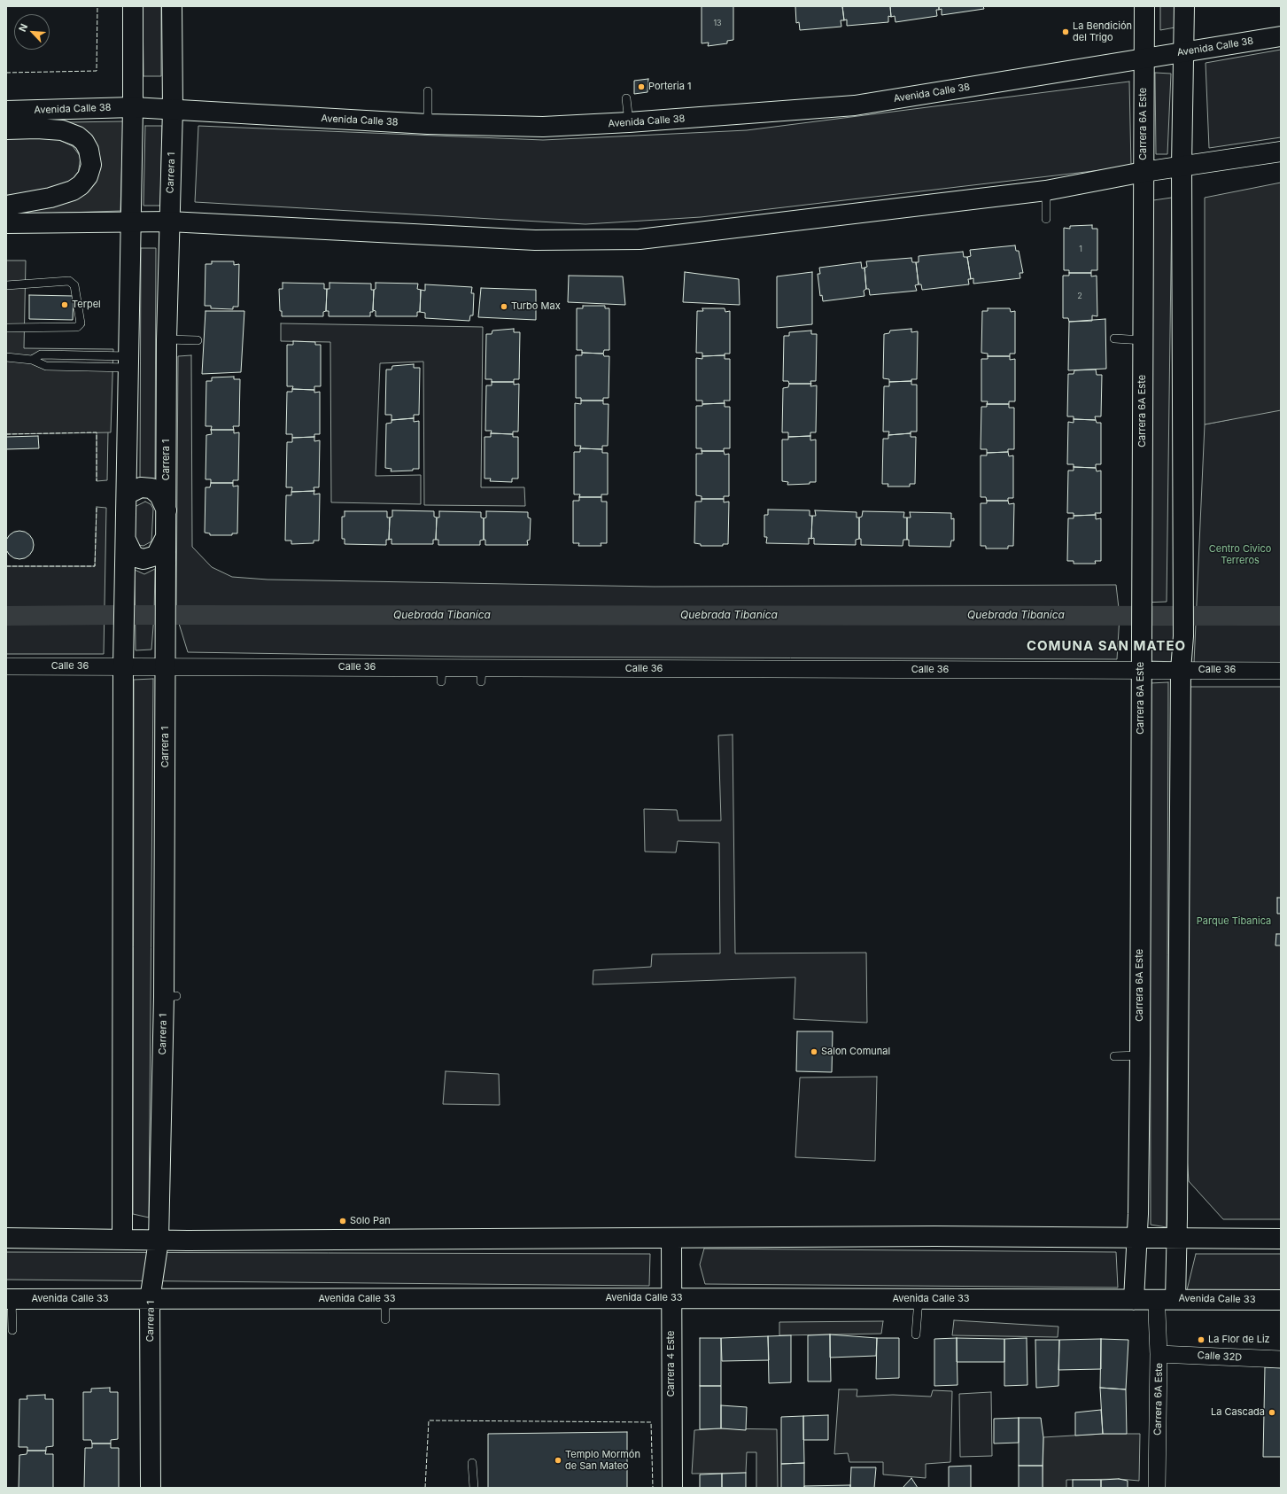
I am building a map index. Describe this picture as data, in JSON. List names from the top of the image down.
{
  "streets": {
    "street": [
      "Avenida Calle 38",
      "Carrera 6A Este",
      "Carrera 1",
      "Calle 36",
      "Avenida Calle 33",
      "Calle 32D",
      "Carrera 4 Este"
    ]
  },
  "crossings": [
    ["Avenida Calle 38", "Carrera 6A Este"],
    ["Avenida Calle 38", "Carrera 1"],
    ["Carrera 6A Este", "Calle 36"],
    ["Carrera 6A Este", "Avenida Calle 33"],
    ["Carrera 6A Este", "Calle 32D"],
    ["Carrera 1", "Calle 36"],
    ["Carrera 1", "Avenida Calle 33"],
    ["Avenida Calle 33", "Carrera 4 Este"]
  ],
  "districts": ["COMUNA SAN MATEO"],
  "water": ["Quebrada Tibaníca"],
  "parks": ["Centro Civico Terreros", "Parque Tibanica"],
  "places": [
    "La Bendición del Trigo",
    "Porteria 1",
    "Terpel",
    "Turbo Max",
    "Salon Comunal",
    "Solo Pan",
    "La Flor de Liz",
    "La Cascada",
    "Templo Mormón de San Mateo"
  ],
  "house_numbers": ["13", "1", "2"],
  "north": "top left"
}
